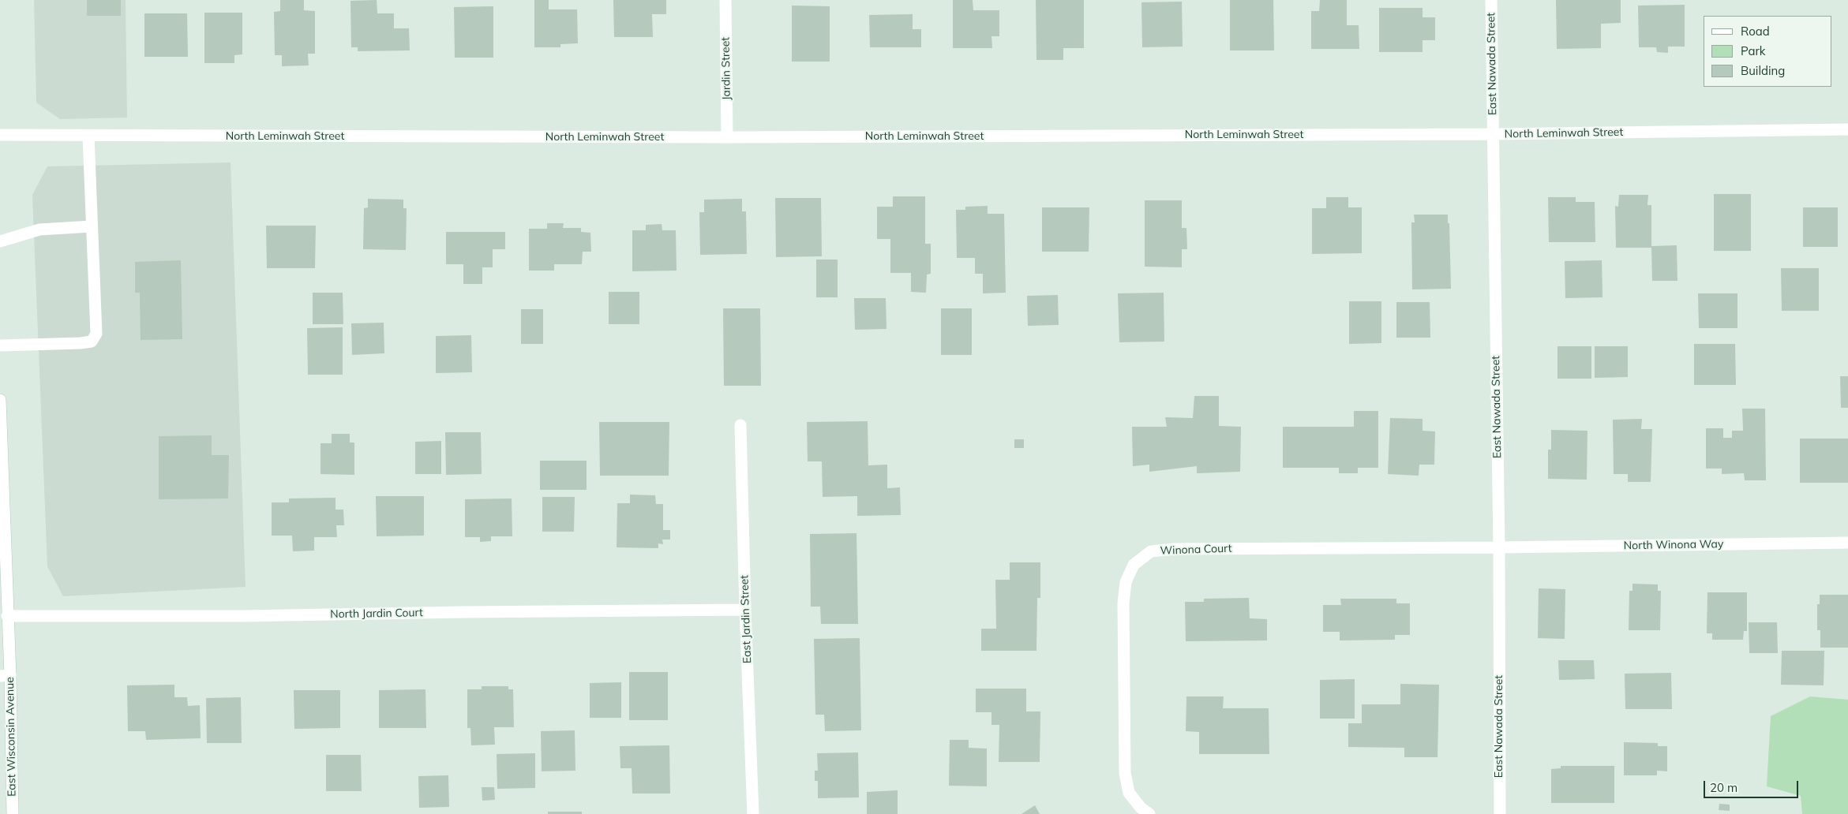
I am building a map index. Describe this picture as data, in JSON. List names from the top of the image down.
{
  "streets": {
    "street": [
      "East Nawada Street",
      "Jardin Street",
      "North Leminwah Street",
      "North Winona Way",
      "Winona Court",
      "North Jardin Court",
      "East Jardin Street",
      "East Wisconsin Avenue"
    ]
  },
  "crossings": [
    ["East Nawada Street", "North Leminwah Street"],
    ["East Nawada Street", "North Winona Way"],
    ["East Nawada Street", "Winona Court"],
    ["Jardin Street", "North Leminwah Street"],
    ["North Winona Way", "Winona Court"],
    ["North Jardin Court", "East Jardin Street"],
    ["North Jardin Court", "East Wisconsin Avenue"]
  ],
  "legend": ["Road", "Park", "Building"],
  "scale_bar": "20 m"
}
